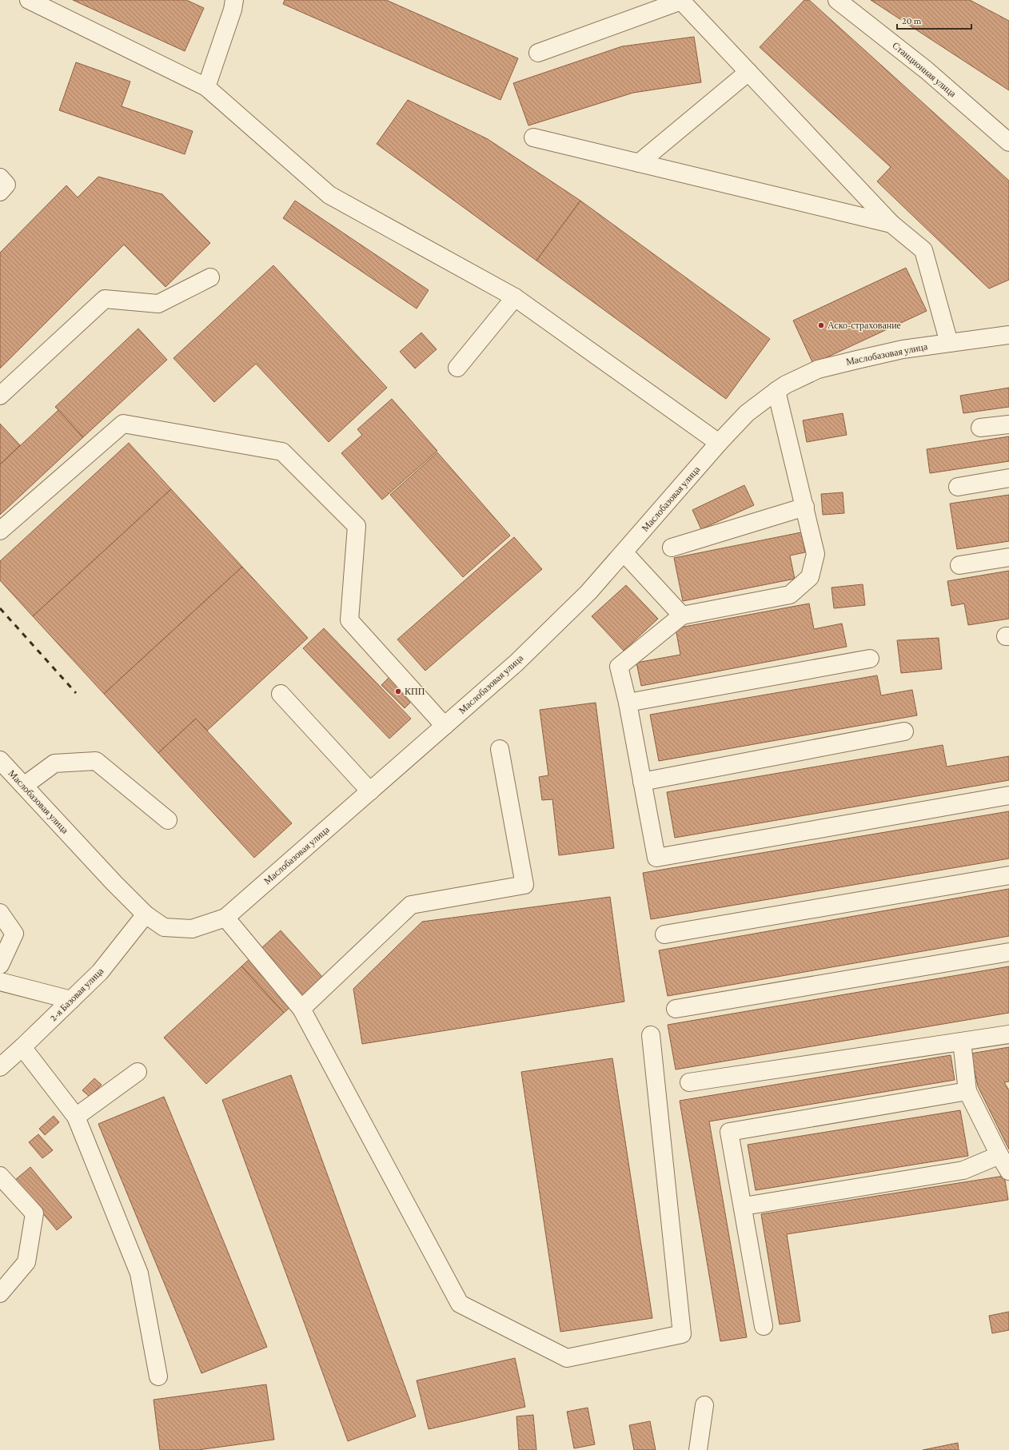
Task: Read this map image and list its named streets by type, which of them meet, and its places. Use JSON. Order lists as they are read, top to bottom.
{
  "streets": {
    "street": ["Станционная улица", "Маслобазовая улица", "2-я Базовая улица"]
  },
  "crossings": [
    ["Маслобазовая улица", "2-я Базовая улица"]
  ],
  "places": ["Аско-страхование", "КПП"],
  "scale_bar": "20 m"
}
